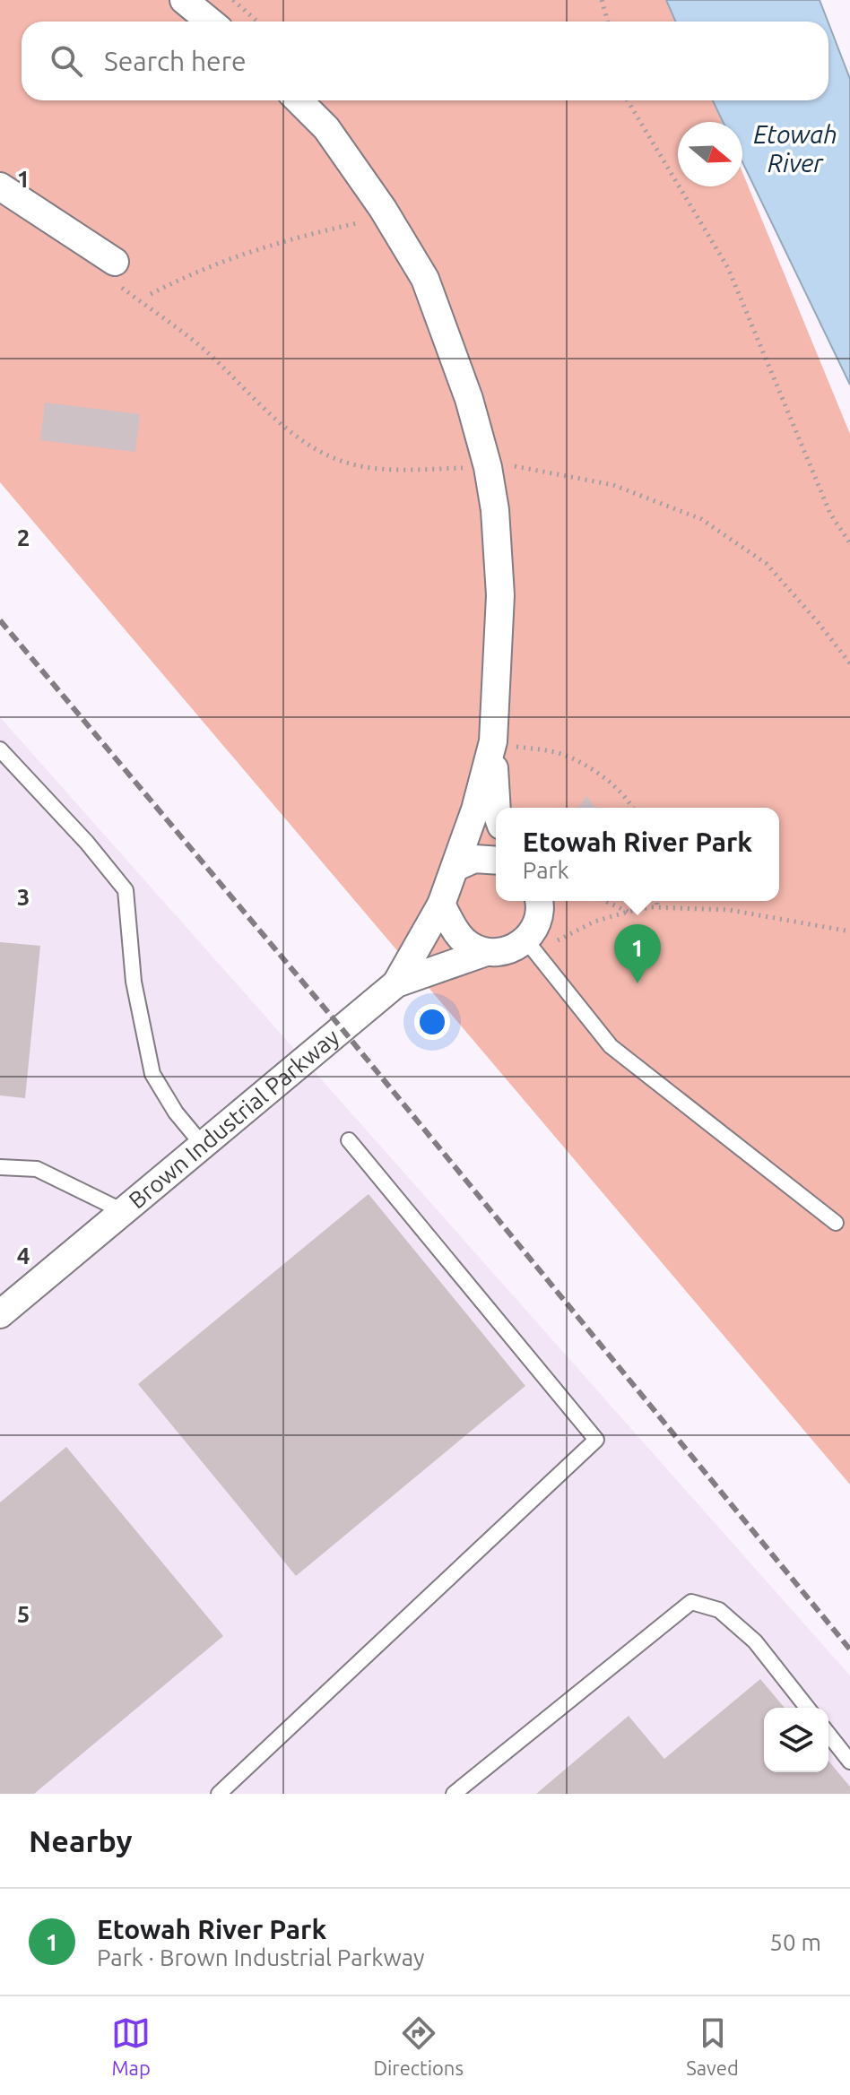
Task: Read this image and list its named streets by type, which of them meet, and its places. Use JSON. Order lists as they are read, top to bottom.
{
  "streets": {
    "street": ["Brown Industrial Parkway"]
  },
  "water": ["Etowah River"],
  "north": "right",
  "page": {
    "search": "Search here",
    "popup": ["Etowah River Park", "Park"],
    "pins": "1",
    "heading": "Nearby",
    "list": [
      {
        "mark": "1",
        "name": "Etowah River Park",
        "note": "Park · Brown Industrial Parkway",
        "value": "50 m"
      }
    ],
    "nav": ["Map", "Directions", "Saved"]
  },
  "grid": {
    "rows": [
      "1",
      "2",
      "3",
      "4",
      "5"
    ]
  }
}
